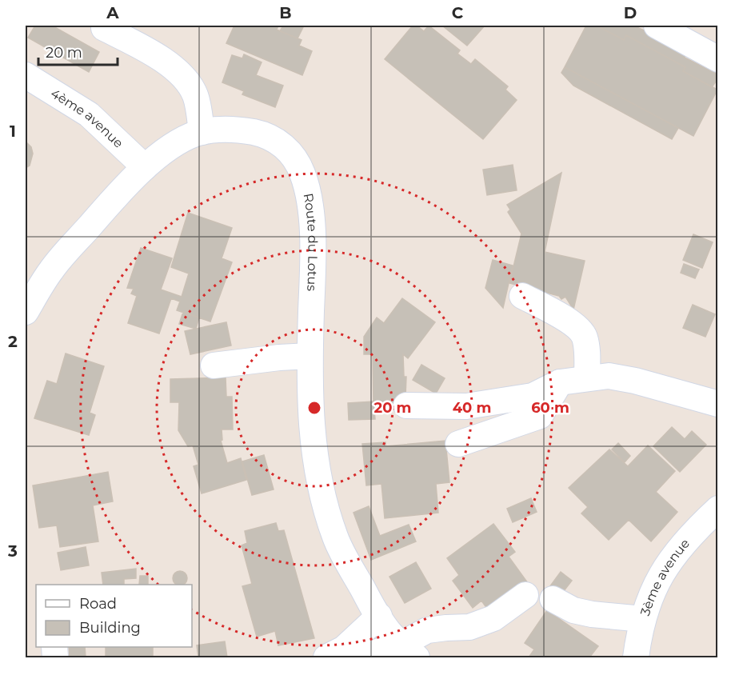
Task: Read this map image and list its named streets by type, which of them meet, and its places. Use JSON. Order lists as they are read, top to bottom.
{
  "streets": {
    "street": ["4ème avenue", "Route du Lotus", "3ème avenue"]
  },
  "crossings": [
    ["4ème avenue", "Route du Lotus"]
  ],
  "legend": ["Road", "Building"],
  "scale_bar": "20 m",
  "grid": {
    "columns": [
      "A",
      "B",
      "C",
      "D"
    ],
    "rows": ["1", "2", "3"]
  },
  "rings": ["20 m", "40 m", "60 m"]
}
